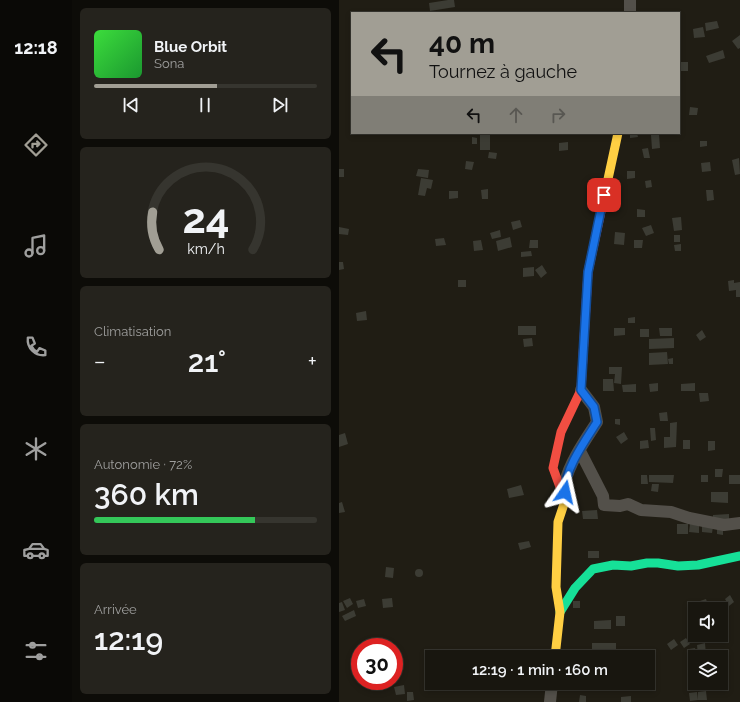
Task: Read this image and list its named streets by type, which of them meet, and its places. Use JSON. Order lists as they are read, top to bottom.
{
  "page": {
    "tabs": "12:18",
    "turn": ["40 m", "Tournez à gauche"],
    "song": ["Blue Orbit", "Sona"],
    "tile": [
      "Climatisation",
      ["Autonomie · 72%", "360 km"],
      ["Arrivée", "12:19"]
    ],
    "heat": ["−", "21°", "+"],
    "limit": "30",
    "trip": "12:19 · 1 min · 160 m",
    "gauge": ["24", "km/h"]
  }
}
